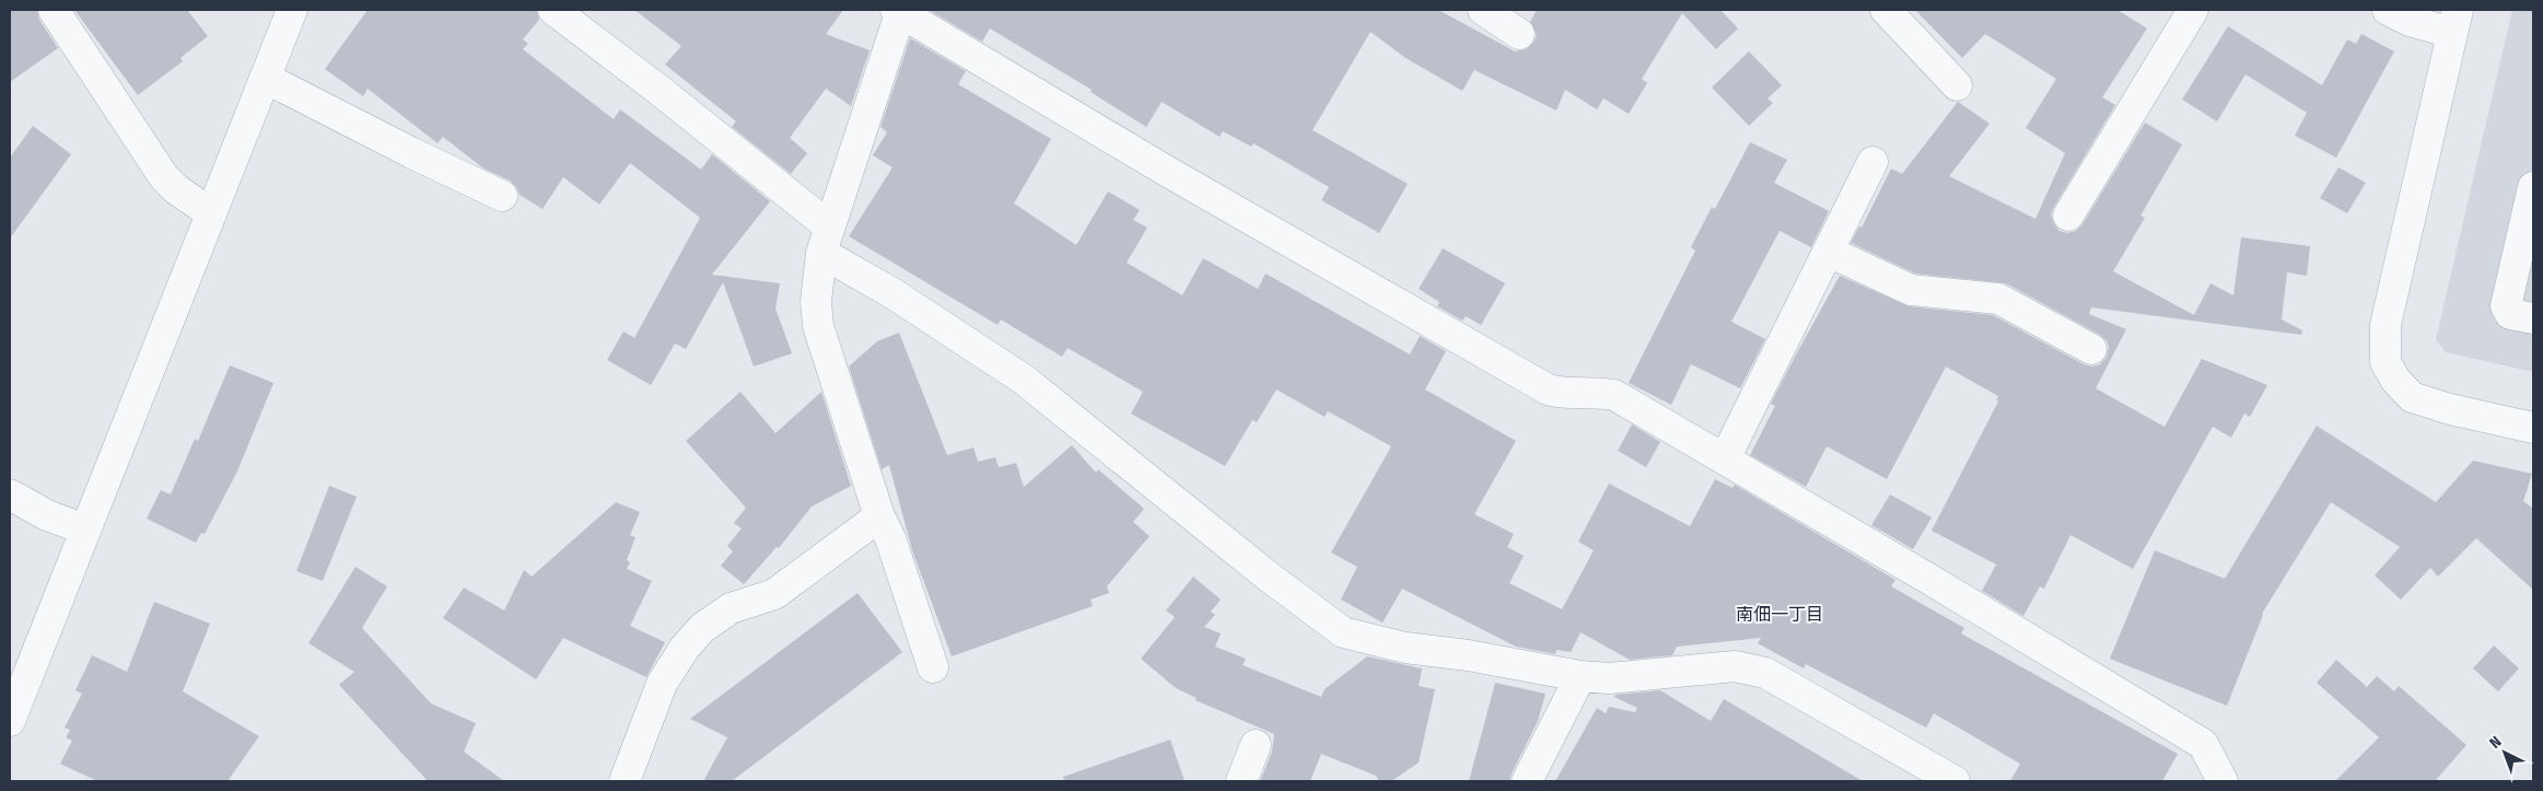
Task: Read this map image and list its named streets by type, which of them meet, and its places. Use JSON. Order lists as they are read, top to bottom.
{
  "districts": ["南佃一丁目"],
  "north": "top left"
}
